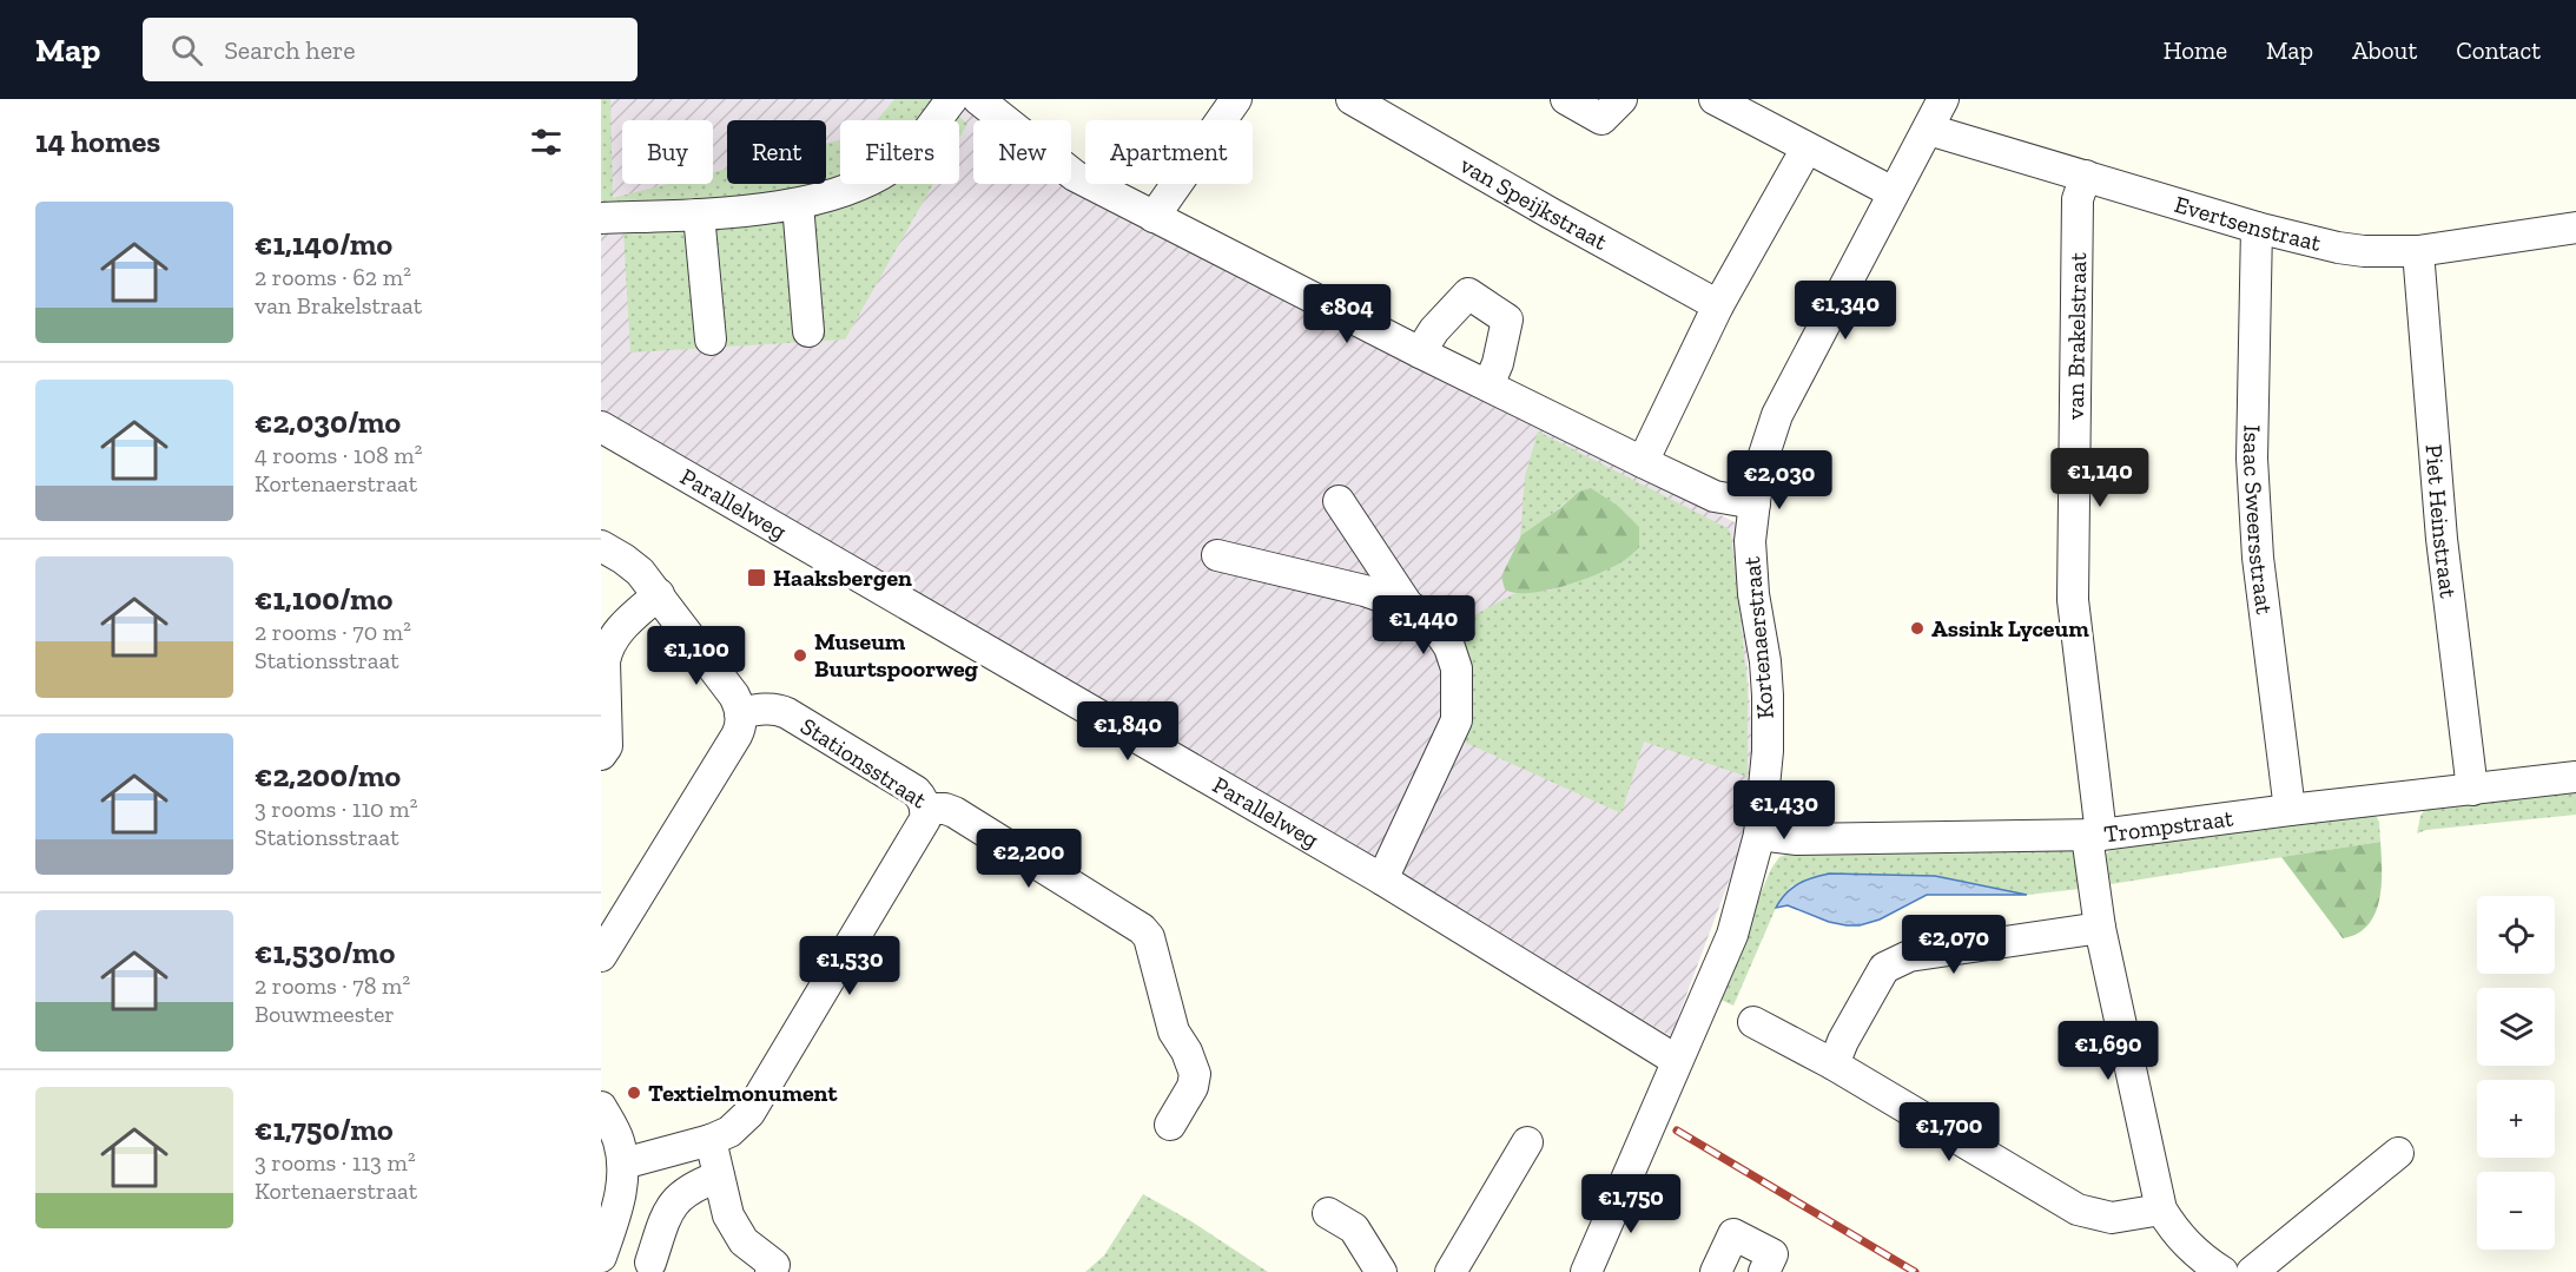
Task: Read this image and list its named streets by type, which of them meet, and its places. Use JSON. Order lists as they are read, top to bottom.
{
  "streets": {
    "street": [
      "van Speijkstraat",
      "Evertsenstraat",
      "van Brakelstraat",
      "Parallelweg",
      "Isaac Sweersstraat",
      "Piet Heinstraat",
      "Kortenaerstraat",
      "Stationsstraat",
      "Trompstraat"
    ]
  },
  "crossings": [
    ["Evertsenstraat", "van Brakelstraat"],
    ["Evertsenstraat", "Isaac Sweersstraat"],
    ["Evertsenstraat", "Piet Heinstraat"],
    ["Evertsenstraat", "Kortenaerstraat"],
    ["van Brakelstraat", "Trompstraat"],
    ["Parallelweg", "Kortenaerstraat"],
    ["Isaac Sweersstraat", "Trompstraat"],
    ["Piet Heinstraat", "Trompstraat"],
    ["Kortenaerstraat", "Trompstraat"]
  ],
  "places": {
    "transit": ["Haaksbergen"],
    "other": ["Assink Lyceum", "Museum Buurtspoorweg", "Textielmonument"]
  },
  "page": {
    "header": "Map",
    "search": "Search here",
    "nav": [
      "Home",
      "Map",
      "About",
      "Contact"
    ],
    "heading": "14 homes",
    "chip": [
      "Buy",
      "Rent",
      "Filters",
      "New",
      "Apartment"
    ],
    "list": [
      {
        "name": "€1,140/mo",
        "note": "2 rooms · 62 m² · van Brakelstraat"
      },
      {
        "name": "€2,030/mo",
        "note": "4 rooms · 108 m² · Kortenaerstraat"
      },
      {
        "name": "€1,100/mo",
        "note": "2 rooms · 70 m² · Stationsstraat"
      },
      {
        "name": "€2,200/mo",
        "note": "3 rooms · 110 m² · Stationsstraat"
      },
      {
        "name": "€1,530/mo",
        "note": "2 rooms · 78 m² · Bouwmeester"
      },
      {
        "name": "€1,750/mo",
        "note": "3 rooms · 113 m² · Kortenaerstraat"
      }
    ],
    "price": [
      "€1,340",
      "€804",
      "€1,140",
      "€2,030",
      "€1,440",
      "€1,100",
      "€1,840",
      "€1,430",
      "€2,200",
      "€2,070",
      "€1,530",
      "€1,690",
      "€1,700",
      "€1,750"
    ],
    "map_buttons": ["+", "−"]
  }
}
